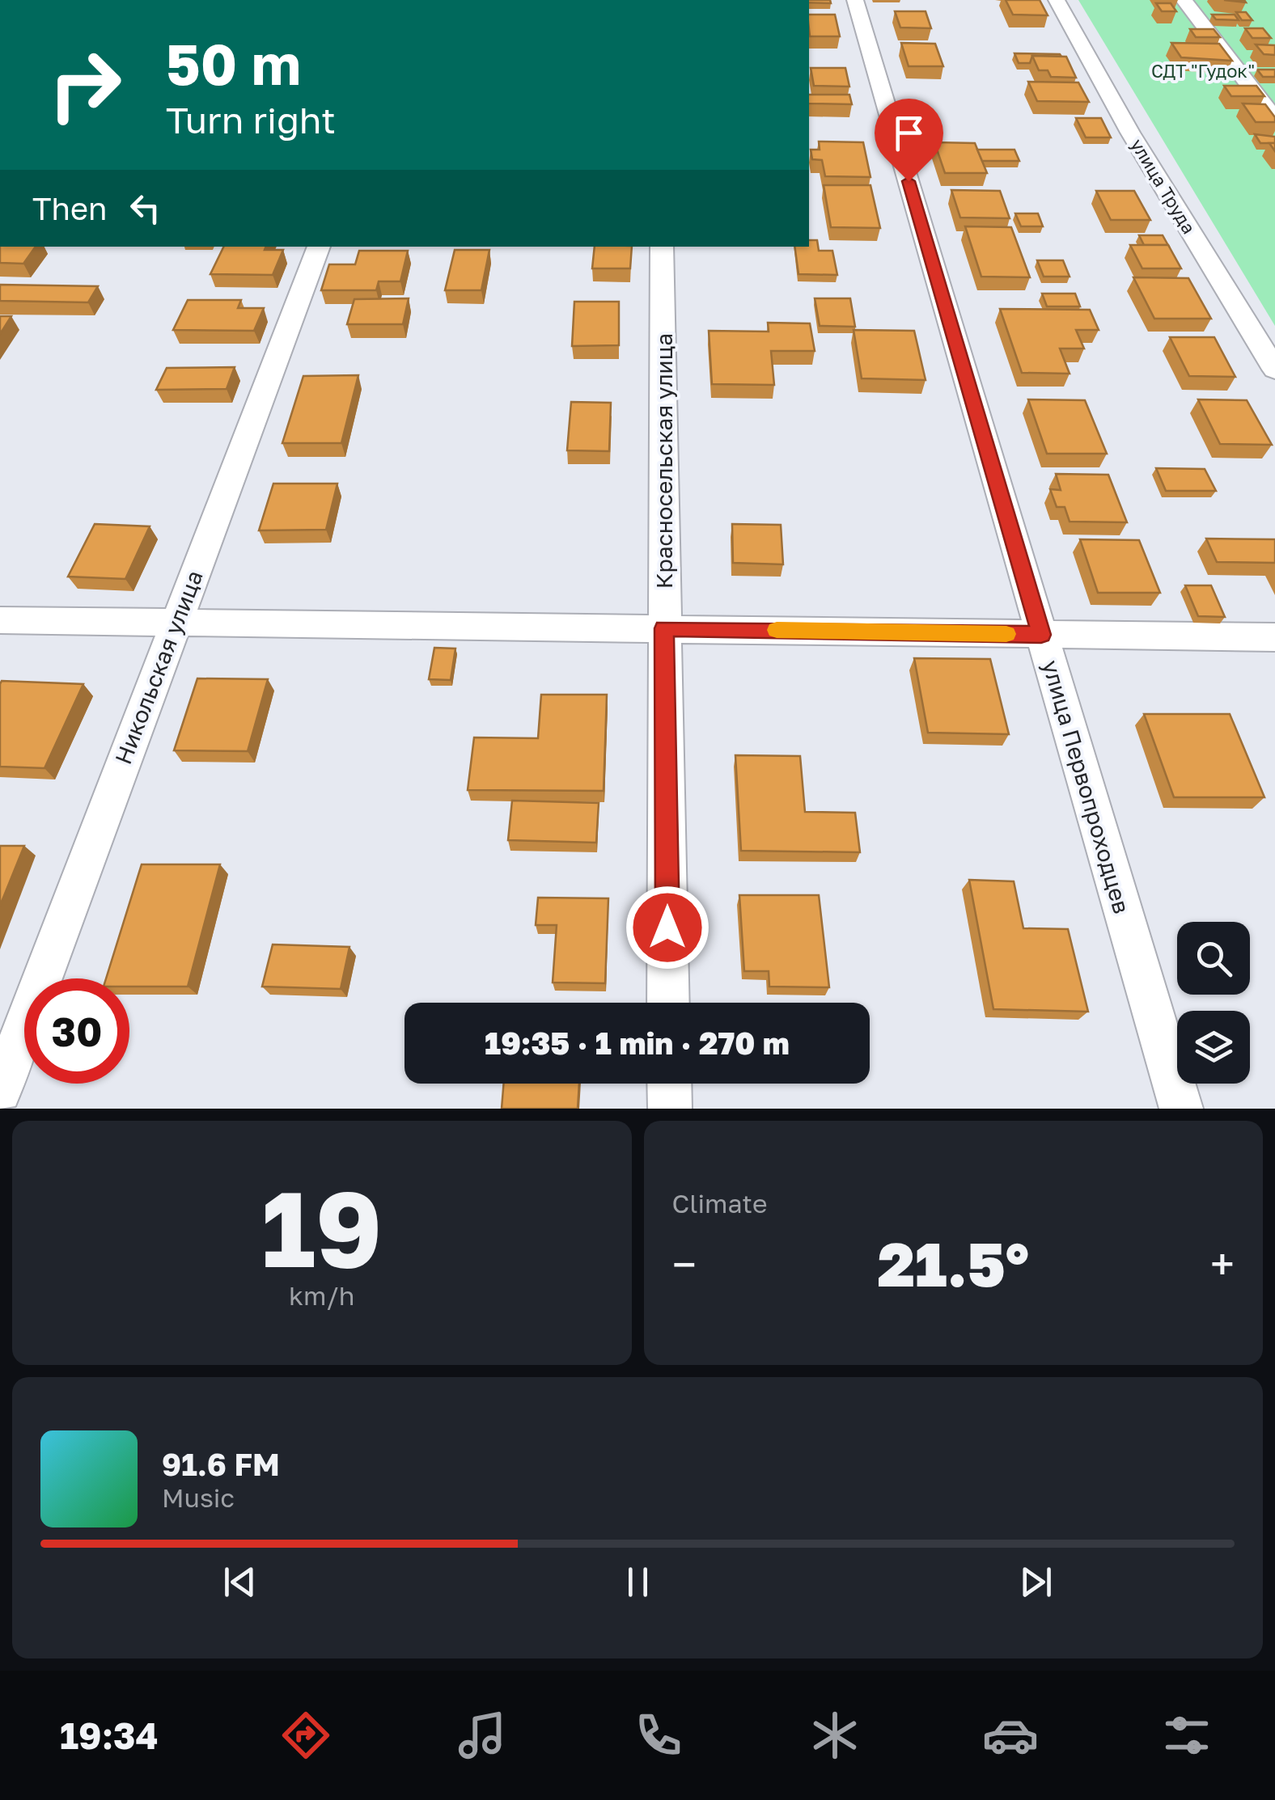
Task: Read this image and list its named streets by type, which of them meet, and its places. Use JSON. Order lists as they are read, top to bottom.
{
  "streets": {
    "street": [
      "улица Труда",
      "Красносельская улица",
      "Никольская улица",
      "улица Первопроходцев"
    ]
  },
  "parks": ["СДТ \"Гудок\""],
  "page": {
    "turn": ["50 m", "Turn right"],
    "then": "Then",
    "limit": "30",
    "trip": "19:35 · 1 min · 270 m",
    "tile": [
      ["19", "km/h"],
      "Climate"
    ],
    "heat": ["−", "21.5°", "+"],
    "song": ["91.6 FM", "Music"],
    "tabs": "19:34"
  }
}
